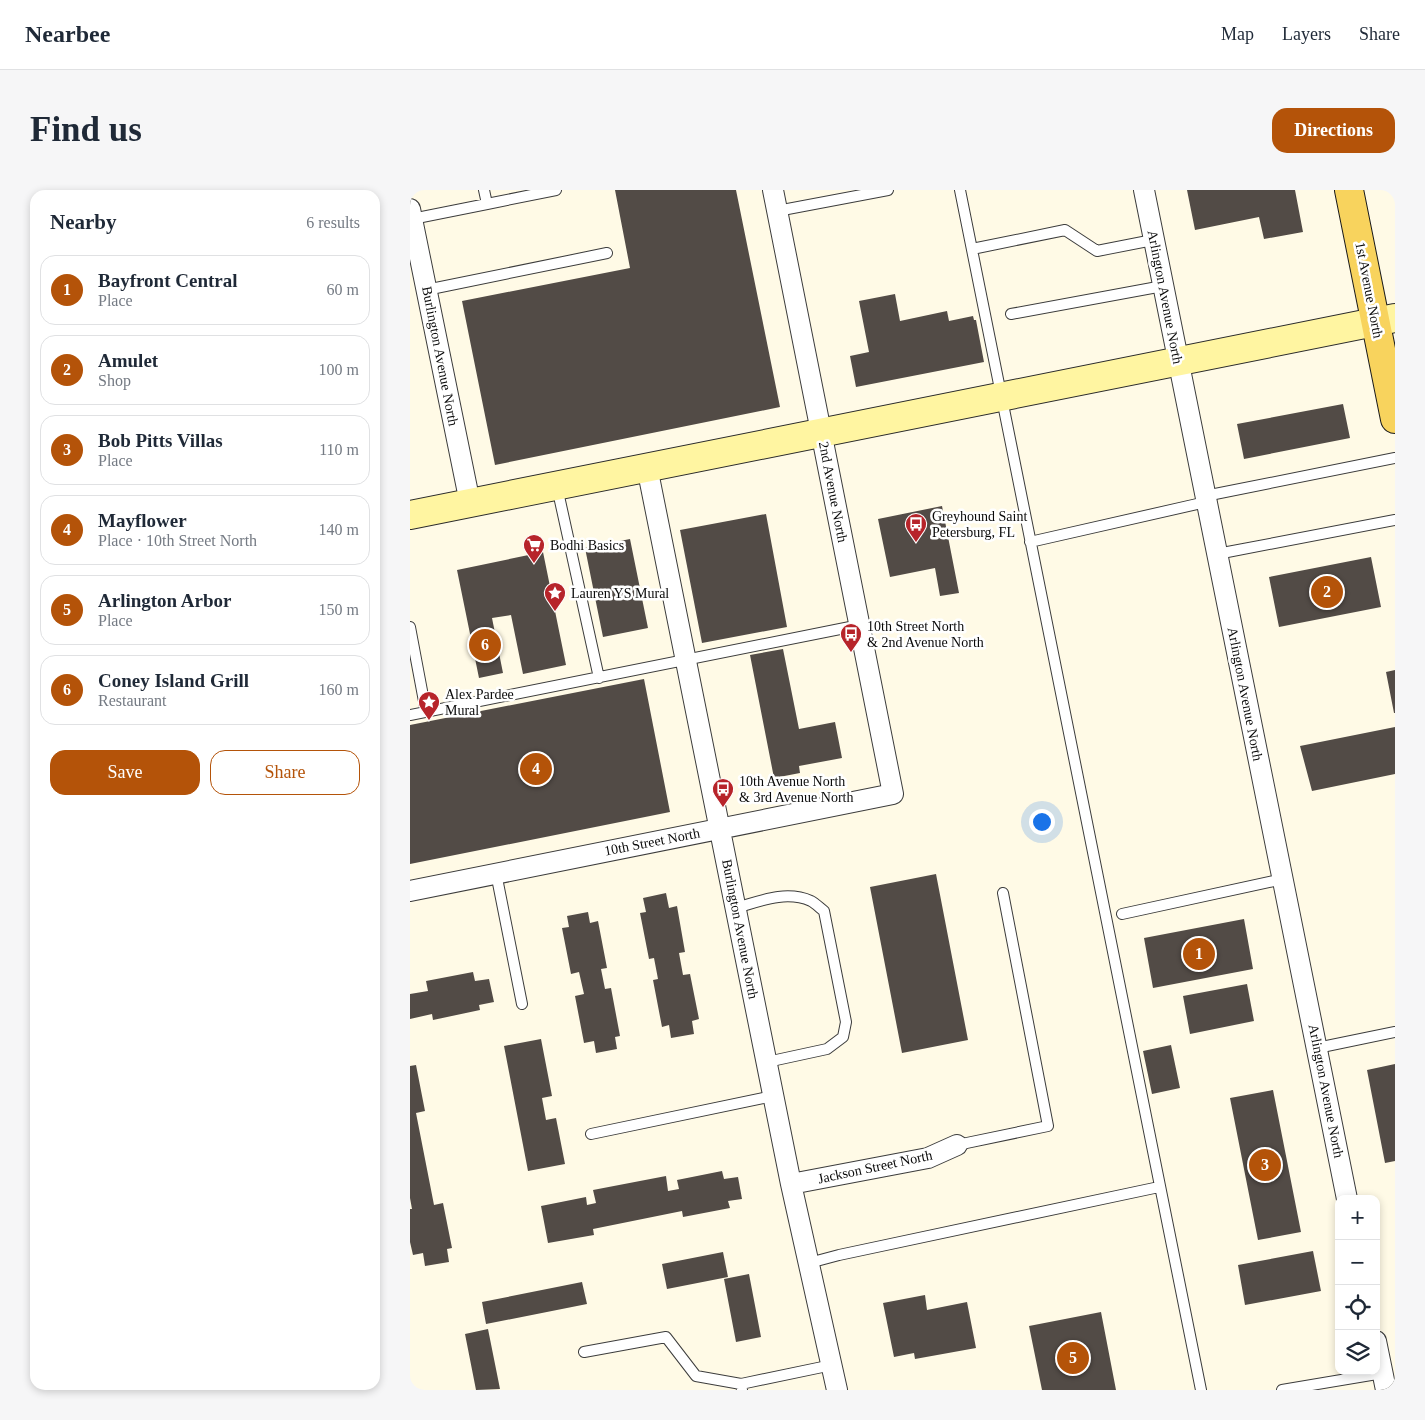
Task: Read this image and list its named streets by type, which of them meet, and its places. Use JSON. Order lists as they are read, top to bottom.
{
  "streets": {
    "main road": ["1st Avenue North"],
    "street": [
      "Arlington Avenue North",
      "Burlington Avenue North",
      "2nd Avenue North",
      "10th Street North",
      "Jackson Street North"
    ]
  },
  "crossings": [
    ["Burlington Avenue North", "10th Street North"],
    ["Burlington Avenue North", "Jackson Street North"],
    ["2nd Avenue North", "10th Street North"]
  ],
  "places": {
    "bus stop": ["Greyhound Saint Petersburg, FL", "10th Street North & 2nd Avenue North", "10th Avenue North & 3rd Avenue North"],
    "supermarket": ["Bodhi Basics"],
    "place": ["Lauren YS Mural", "Alex Pardee Mural"]
  },
  "page": {
    "header": "Nearbee",
    "nav": ["Map", "Layers", "Share"],
    "buttons": [
      "Directions",
      ["Save", "Share"]
    ],
    "title": "Find us",
    "heading": ["Nearby", "6 results"],
    "list": [
      {
        "mark": "1",
        "name": "Bayfront Central",
        "note": "Place",
        "value": "60 m"
      },
      {
        "mark": "2",
        "name": "Amulet",
        "note": "Shop",
        "value": "100 m"
      },
      {
        "mark": "3",
        "name": "Bob Pitts Villas",
        "note": "Place",
        "value": "110 m"
      },
      {
        "mark": "4",
        "name": "Mayflower",
        "note": "Place · 10th Street North",
        "value": "140 m"
      },
      {
        "mark": "5",
        "name": "Arlington Arbor",
        "note": "Place",
        "value": "150 m"
      },
      {
        "mark": "6",
        "name": "Coney Island Grill",
        "note": "Restaurant",
        "value": "160 m"
      }
    ],
    "pins": [
      "2",
      "6",
      "4",
      "1",
      "3",
      "5"
    ],
    "map_buttons": ["+", "−"]
  }
}
